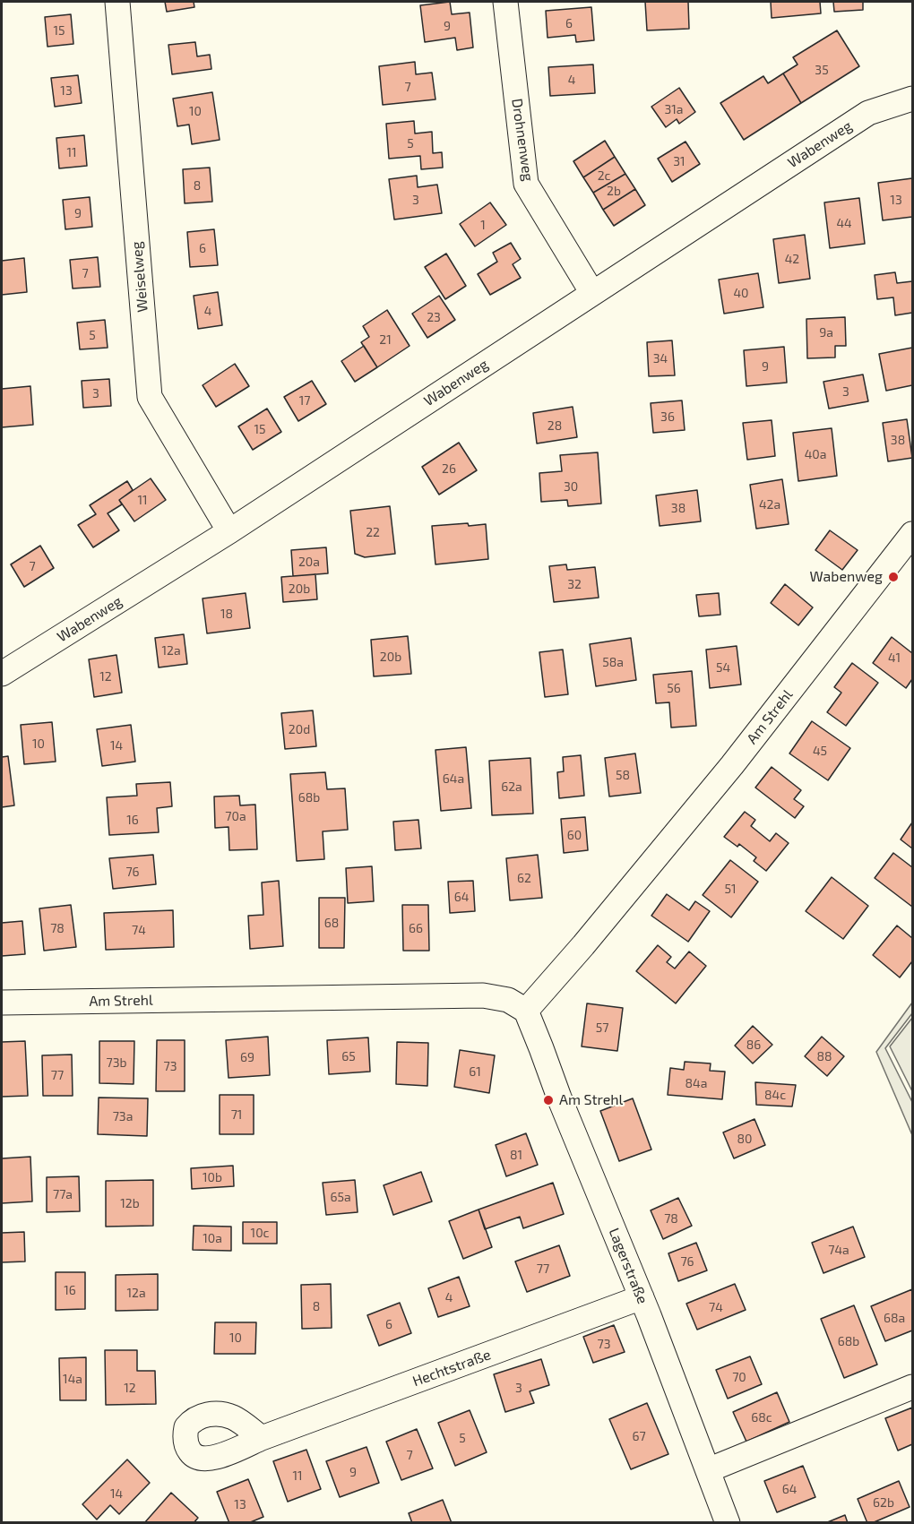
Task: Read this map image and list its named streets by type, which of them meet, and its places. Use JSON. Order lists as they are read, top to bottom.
{
  "streets": {
    "street": [
      "Drohnenweg",
      "Wabenweg",
      "Weiselweg",
      "Am Strehl",
      "Lagerstraße",
      "Hechtstraße"
    ]
  },
  "crossings": [
    ["Drohnenweg", "Wabenweg"],
    ["Wabenweg", "Weiselweg"],
    ["Am Strehl", "Lagerstraße"],
    ["Lagerstraße", "Hechtstraße"]
  ],
  "places": ["Wabenweg", "Am Strehl"],
  "house_numbers": [
    "6",
    "9",
    "15",
    "35",
    "4",
    "7",
    "13",
    "31a",
    "10",
    "5",
    "11",
    "31",
    "2c",
    "8",
    "2b",
    "3",
    "13",
    "9",
    "44",
    "1",
    "6",
    "42",
    "7",
    "40",
    "4",
    "23",
    "9a",
    "5",
    "21",
    "34",
    "9",
    "3",
    "3",
    "17",
    "36",
    "28",
    "15",
    "38",
    "40a",
    "26",
    "30",
    "11",
    "42a",
    "38",
    "22",
    "20a",
    "7",
    "32",
    "20b",
    "18",
    "12a",
    "20b",
    "41",
    "58a",
    "54",
    "12",
    "56",
    "20d",
    "10",
    "14",
    "45",
    "58",
    "64a",
    "62a",
    "68b",
    "70a",
    "16",
    "60",
    "76",
    "62",
    "51",
    "64",
    "68",
    "78",
    "66",
    "74",
    "57",
    "86",
    "65",
    "88",
    "69",
    "73b",
    "73",
    "61",
    "77",
    "84a",
    "84c",
    "71",
    "73a",
    "80",
    "81",
    "10b",
    "77a",
    "65a",
    "12b",
    "78",
    "10c",
    "10a",
    "74a",
    "76",
    "77",
    "16",
    "12a",
    "4",
    "8",
    "74",
    "68a",
    "6",
    "10",
    "68b",
    "73",
    "70",
    "14a",
    "12",
    "3",
    "68c",
    "67",
    "5",
    "7",
    "9",
    "11",
    "64",
    "14",
    "62b",
    "13"
  ]
}
